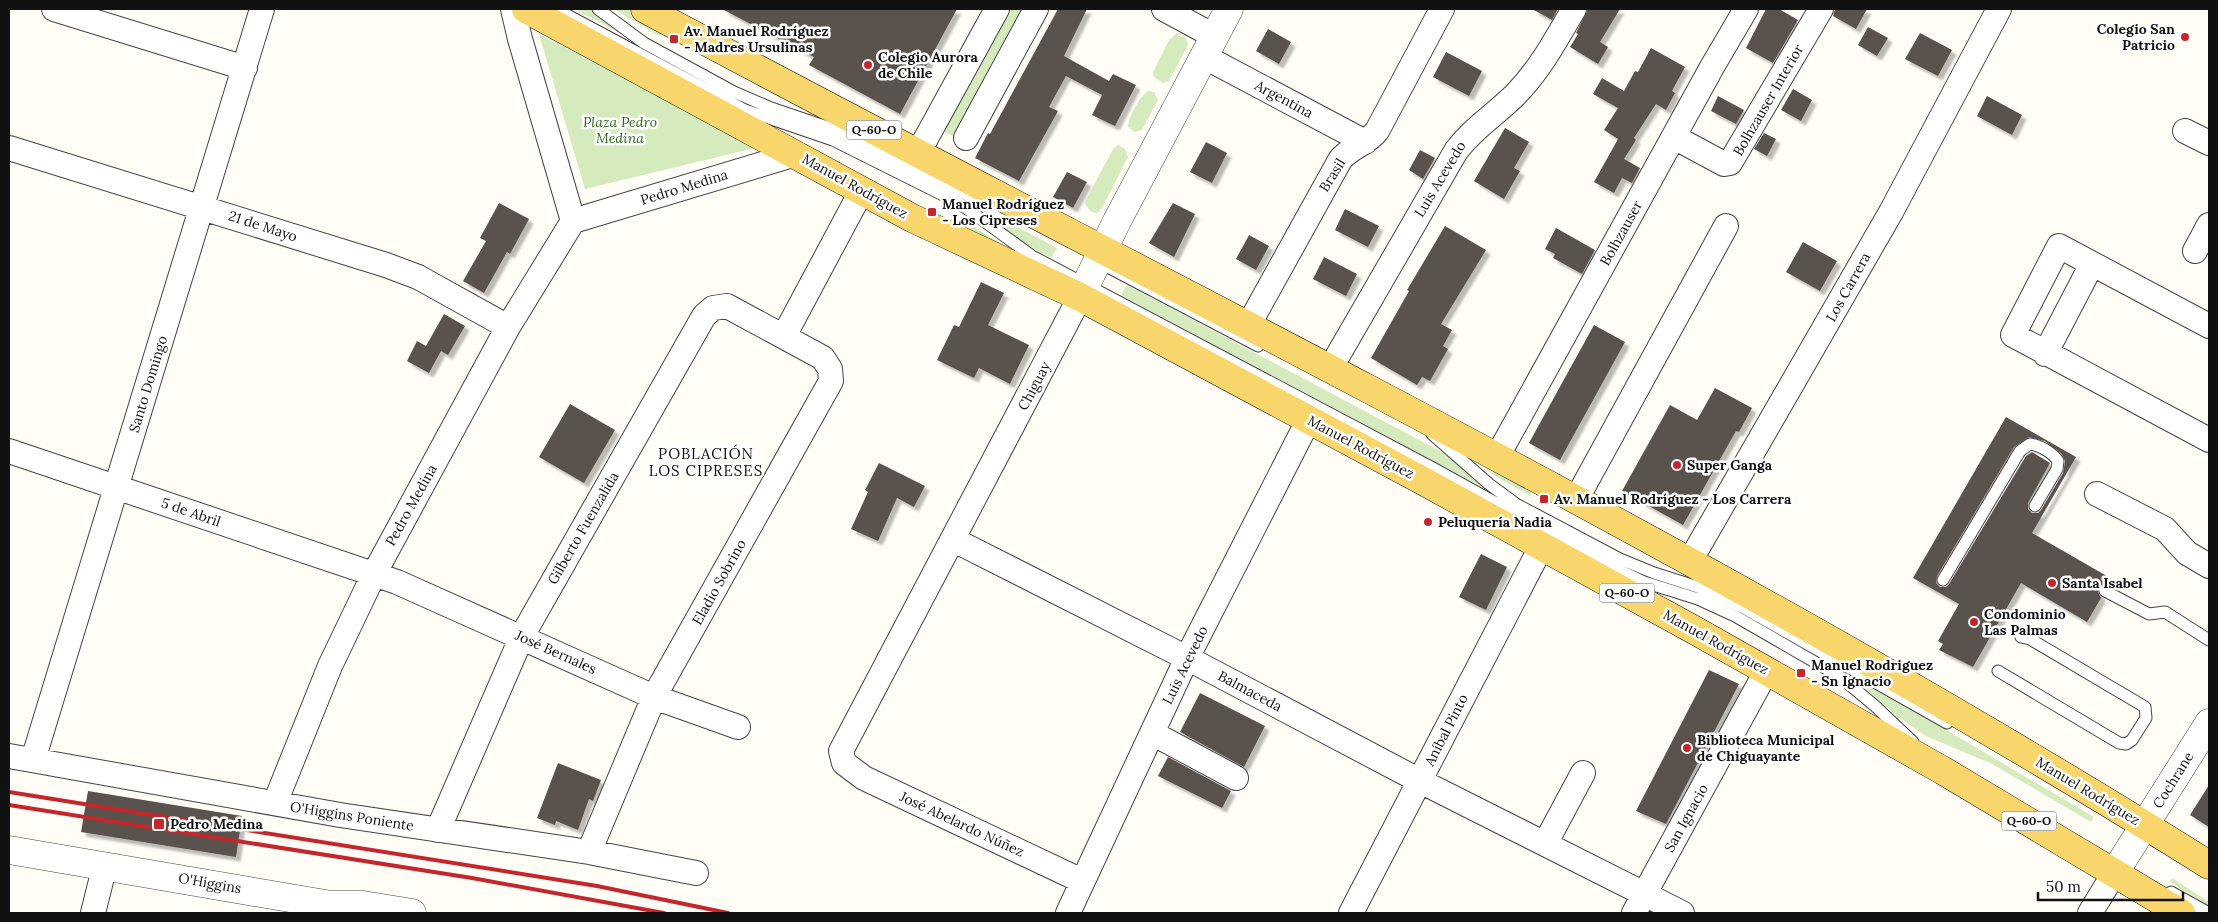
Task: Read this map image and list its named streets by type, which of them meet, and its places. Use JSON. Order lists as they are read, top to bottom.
{
  "streets": {
    "main road": ["Q-60-O", "Manuel Rodríguez"],
    "street": [
      "Argentina",
      "Bolhzauser Interior",
      "Brasil",
      "Luis Acevedo",
      "Pedro Medina",
      "21 de Mayo",
      "Bolhzauser",
      "Los Carrera",
      "Santo Domingo",
      "Chiguay",
      "5 de Abril",
      "Gilberto Fuenzalida",
      "Eladio Sobrino",
      "José Bernales",
      "Balmaceda",
      "Aníbal Pinto",
      "Cochrane",
      "O'Higgins Poniente",
      "San Ignacio",
      "José Abelardo Núñez",
      "O'Higgins"
    ]
  },
  "crossings": [
    ["Argentina", "Brasil"],
    ["Argentina", "Chiguay"],
    ["Bolhzauser Interior", "Bolhzauser"],
    ["Brasil", "Manuel Rodríguez"],
    ["Luis Acevedo", "Manuel Rodríguez"],
    ["Luis Acevedo", "Balmaceda"],
    ["Luis Acevedo", "José Abelardo Núñez"],
    ["Manuel Rodríguez", "Pedro Medina"],
    ["Manuel Rodríguez", "Bolhzauser"],
    ["Manuel Rodríguez", "Los Carrera"],
    ["Manuel Rodríguez", "Chiguay"],
    ["Manuel Rodríguez", "Aníbal Pinto"],
    ["Manuel Rodríguez", "Cochrane"],
    ["Manuel Rodríguez", "San Ignacio"],
    ["Pedro Medina", "21 de Mayo"],
    ["Pedro Medina", "5 de Abril"],
    ["Pedro Medina", "José Bernales"],
    ["Pedro Medina", "O'Higgins Poniente"],
    ["21 de Mayo", "Santo Domingo"],
    ["Santo Domingo", "5 de Abril"],
    ["Santo Domingo", "O'Higgins Poniente"],
    ["Chiguay", "Balmaceda"],
    ["Chiguay", "José Abelardo Núñez"],
    ["5 de Abril", "José Bernales"],
    ["Gilberto Fuenzalida", "Eladio Sobrino"],
    ["Gilberto Fuenzalida", "José Bernales"],
    ["Gilberto Fuenzalida", "O'Higgins Poniente"],
    ["Eladio Sobrino", "José Bernales"],
    ["Eladio Sobrino", "O'Higgins Poniente"],
    ["Balmaceda", "Aníbal Pinto"],
    ["Balmaceda", "San Ignacio"]
  ],
  "districts": ["POBLACIÓN LOS CIPRESES"],
  "parks": ["Plaza Pedro Medina"],
  "places": {
    "other": [
      "Colegio San Patricio",
      "Colegio Aurora de Chile",
      "Super Ganga",
      "Peluquería Nadia",
      "Santa Isabel",
      "Condominio Las Palmas",
      "Biblioteca Municipal de Chiguayante"
    ],
    "transit": [
      "Av. Manuel Rodríguez - Madres Ursulinas",
      "Manuel Rodríguez - Los Cipreses",
      "Av. Manuel Rodríguez - Los Carrera",
      "Manuel Rodriguez - Sn Ignacio",
      "Pedro Medina"
    ]
  },
  "scale_bar": "50 m"
}
